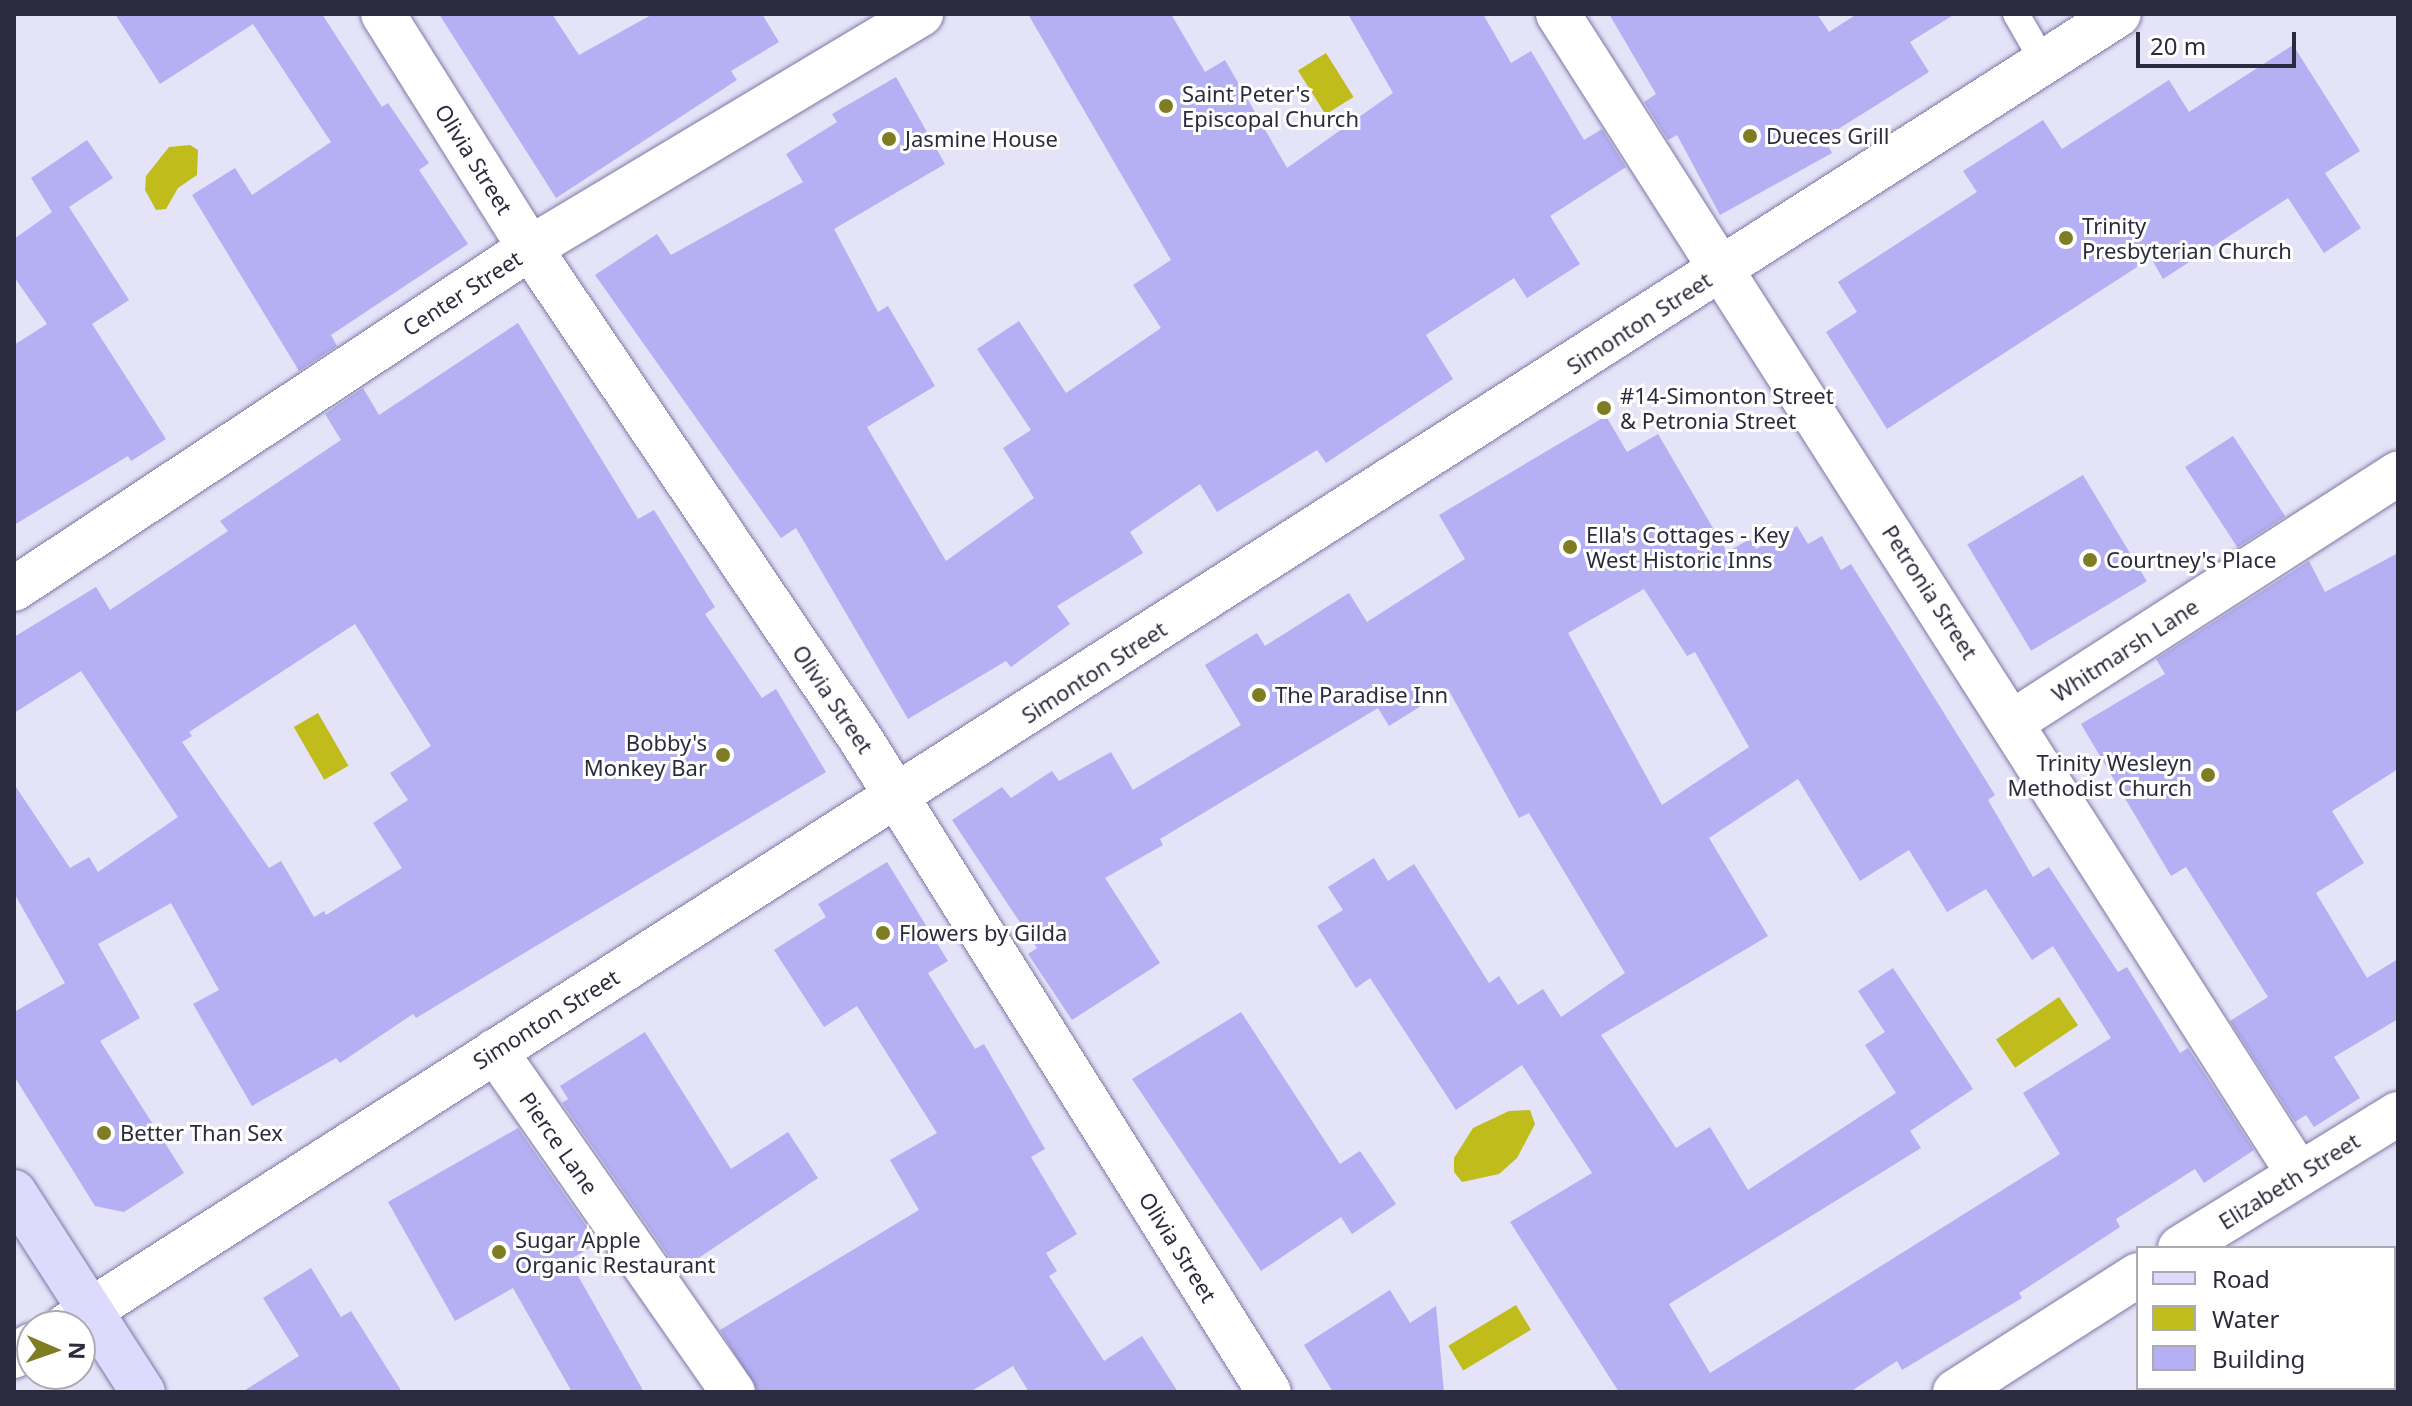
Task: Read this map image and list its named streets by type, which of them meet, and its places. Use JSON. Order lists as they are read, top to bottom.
{
  "streets": {
    "street": [
      "Olivia Street",
      "Center Street",
      "Simonton Street",
      "Petronia Street",
      "Whitmarsh Lane",
      "Pierce Lane",
      "Elizabeth Street"
    ]
  },
  "crossings": [
    ["Olivia Street", "Center Street"],
    ["Olivia Street", "Simonton Street"],
    ["Simonton Street", "Petronia Street"],
    ["Simonton Street", "Pierce Lane"],
    ["Petronia Street", "Whitmarsh Lane"],
    ["Petronia Street", "Elizabeth Street"]
  ],
  "places": [
    "Saint Peter's Episcopal Church",
    "Dueces Grill",
    "Jasmine House",
    "Trinity Presbyterian Church",
    "#14-Simonton Street & Petronia Street",
    "Ella's Cottages - Key West Historic Inns",
    "Courtney's Place",
    "The Paradise Inn",
    "Bobby's Monkey Bar",
    "Trinity Wesleyn Methodist Church",
    "Flowers by Gilda",
    "Better Than Sex",
    "Sugar Apple Organic Restaurant"
  ],
  "legend": ["Road", "Water", "Building"],
  "scale_bar": "20 m",
  "north": "right"
}
